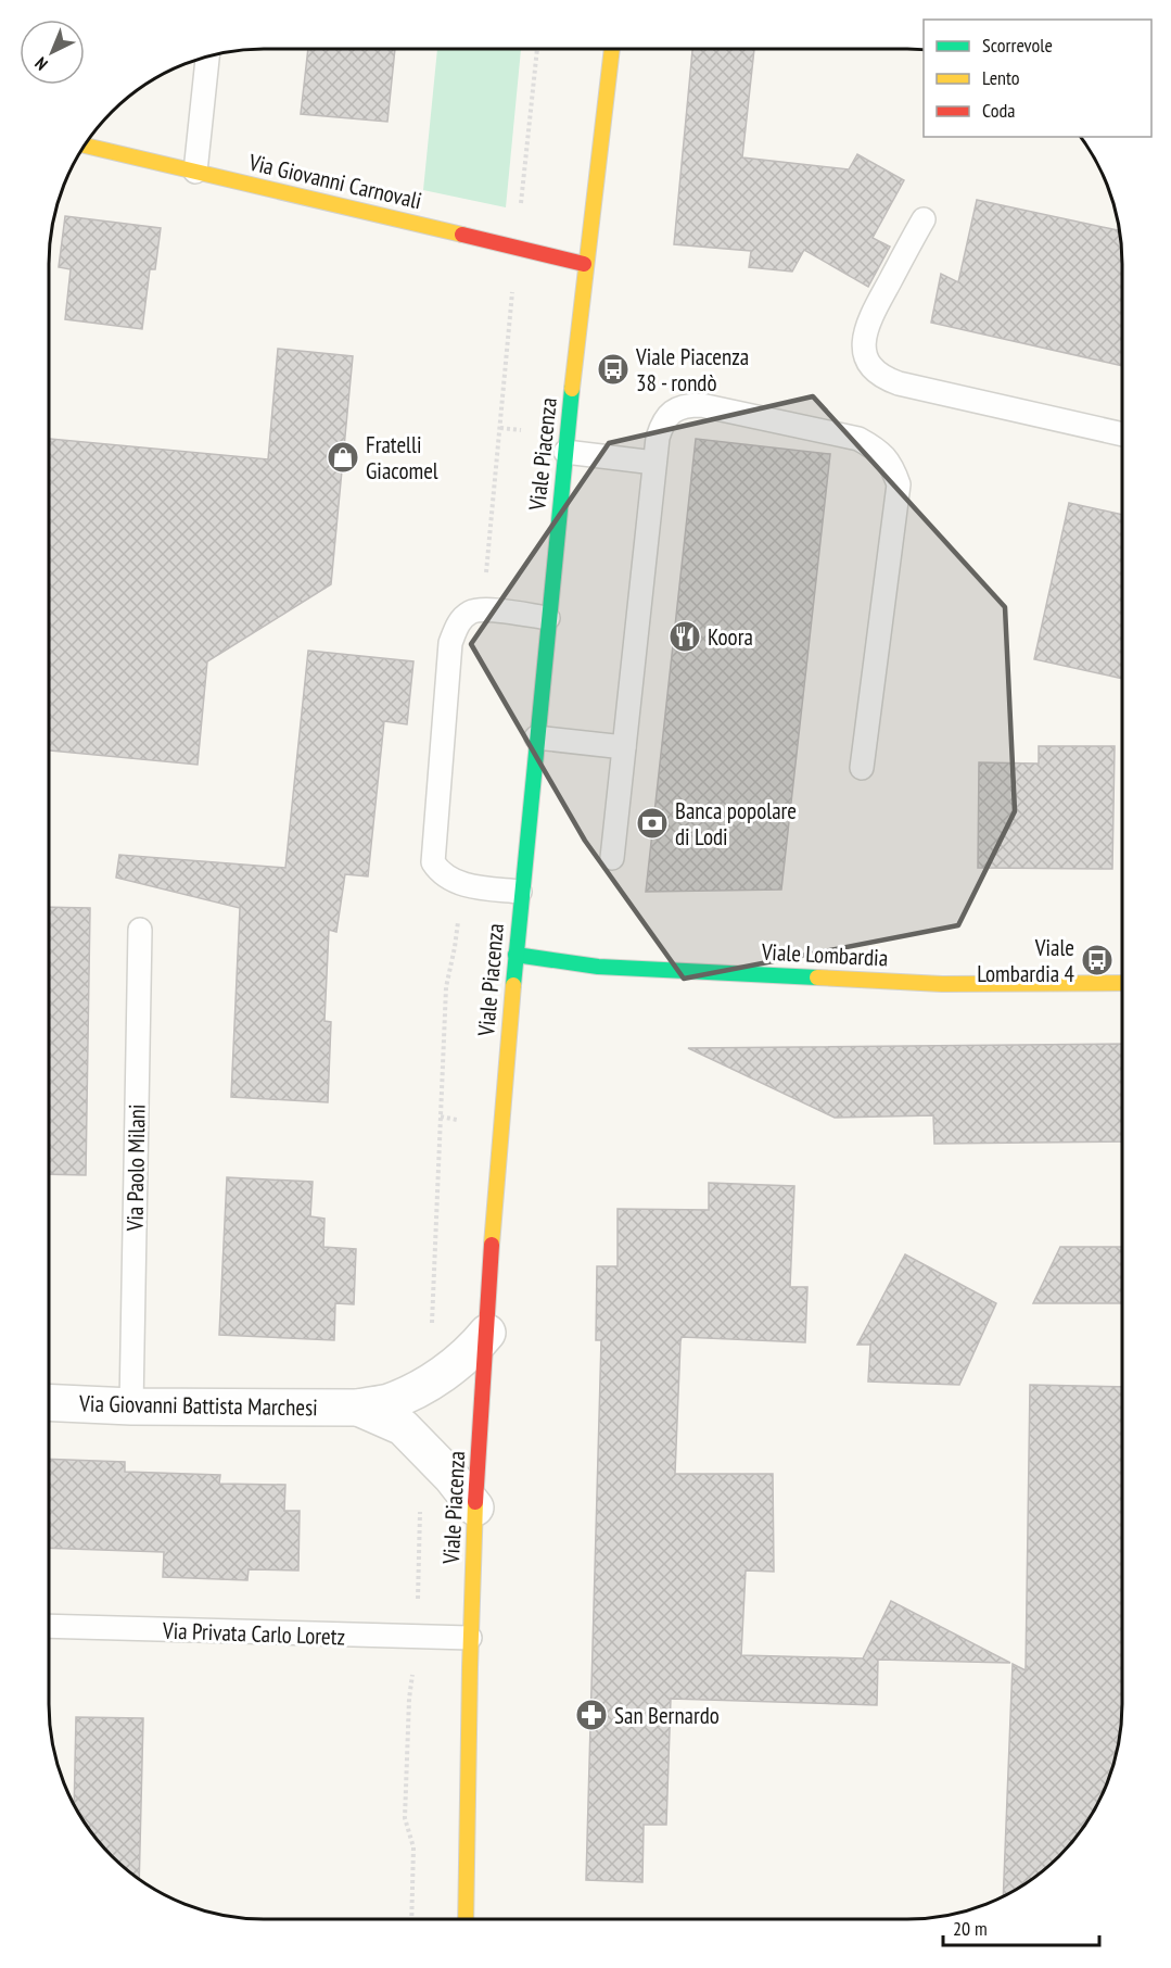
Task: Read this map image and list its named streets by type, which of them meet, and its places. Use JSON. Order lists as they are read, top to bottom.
{
  "streets": {
    "street": [
      "Via Giovanni Carnovali",
      "Viale Piacenza",
      "Viale Lombardia",
      "Via Giovanni Battista Marchesi"
    ],
    "lane": ["Via Paolo Milani", "Via Privata Carlo Loretz"]
  },
  "crossings": [
    ["Via Giovanni Carnovali", "Viale Piacenza"],
    ["Viale Piacenza", "Viale Lombardia"],
    ["Viale Piacenza", "Via Giovanni Battista Marchesi"],
    ["Viale Piacenza", "Via Privata Carlo Loretz"],
    ["Via Paolo Milani", "Via Giovanni Battista Marchesi"]
  ],
  "places": {
    "bus stop": ["Viale Piacenza 38 - rondò", "Viale Lombardia 4"],
    "shop": ["Fratelli Giacomel"],
    "restaurant": ["Koora"],
    "bank": ["Banca popolare di Lodi"],
    "pharmacy": ["San Bernardo"]
  },
  "legend": ["Scorrevole", "Lento", "Coda"],
  "scale_bar": "20 m",
  "north": "bottom left"
}
